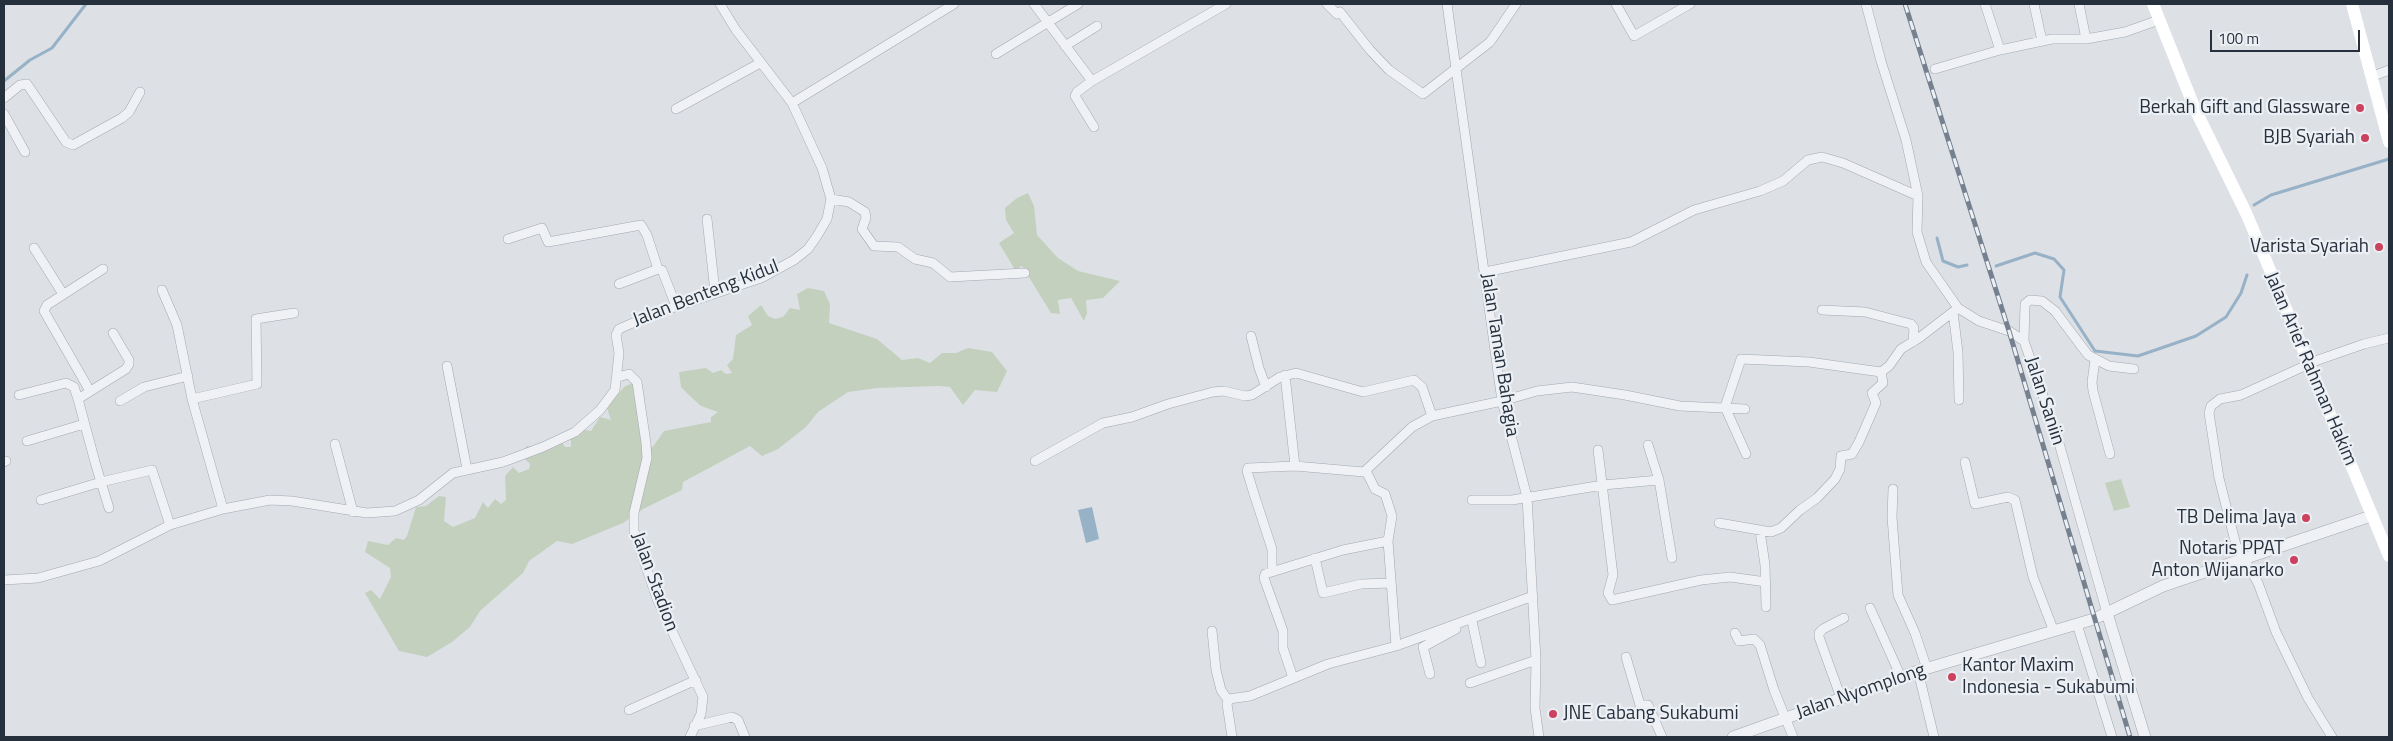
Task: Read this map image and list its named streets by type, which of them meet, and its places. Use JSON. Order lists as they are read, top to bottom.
{
  "streets": {
    "main road": ["Jalan Arief Rahman Hakim"],
    "street": [
      "Jalan Benteng Kidul",
      "Jalan Taman Bahagia",
      "Jalan Saniin",
      "Jalan Stadion",
      "Jalan Nyomplong"
    ]
  },
  "crossings": [
    ["Jalan Benteng Kidul", "Jalan Stadion"],
    ["Jalan Arief Rahman Hakim", "Jalan Nyomplong"],
    ["Jalan Saniin", "Jalan Nyomplong"]
  ],
  "places": [
    "Berkah Gift and Glassware",
    "BJB Syariah",
    "Varista Syariah",
    "TB Delima Jaya",
    "Notaris PPAT Anton Wijanarko",
    "Kantor Maxim Indonesia - Sukabumi",
    "JNE Cabang Sukabumi"
  ],
  "scale_bar": "100 m"
}
